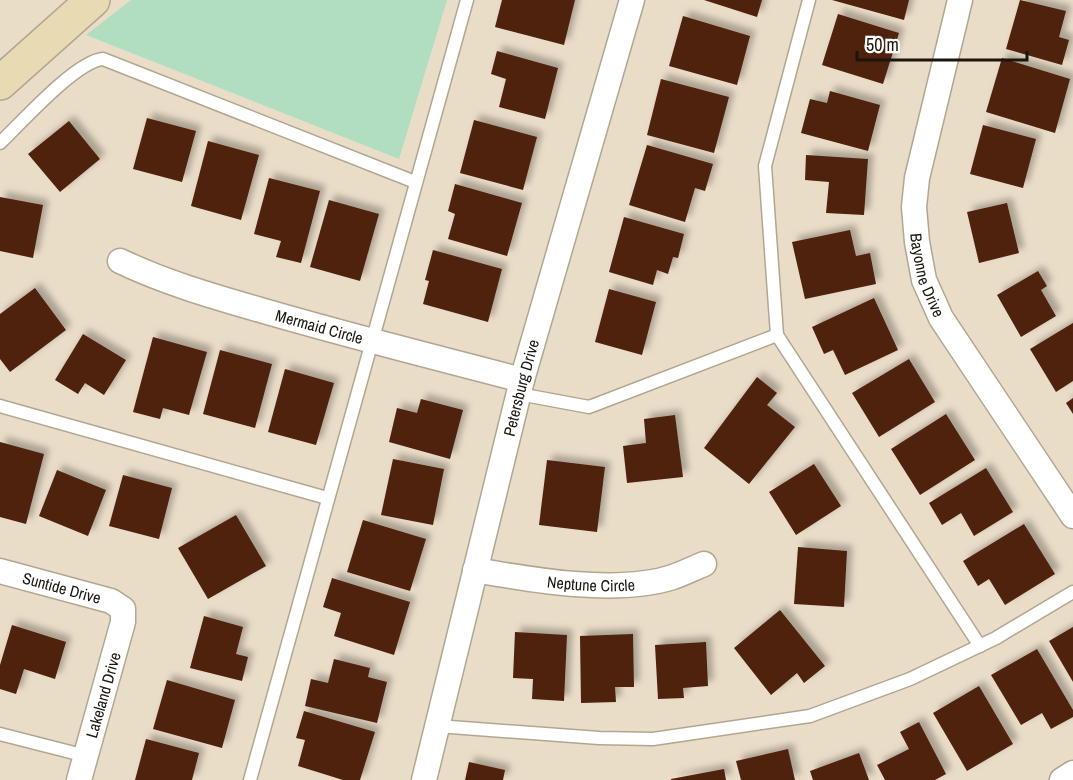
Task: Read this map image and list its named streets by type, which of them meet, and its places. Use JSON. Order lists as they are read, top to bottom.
{
  "streets": {
    "street": [
      "Bayonne Drive",
      "Mermaid Circle",
      "Petersburg Drive",
      "Neptune Circle",
      "Suntide Drive",
      "Lakeland Drive"
    ]
  },
  "crossings": [
    ["Mermaid Circle", "Petersburg Drive"],
    ["Petersburg Drive", "Neptune Circle"],
    ["Suntide Drive", "Lakeland Drive"]
  ],
  "scale_bar": "50 m"
}
